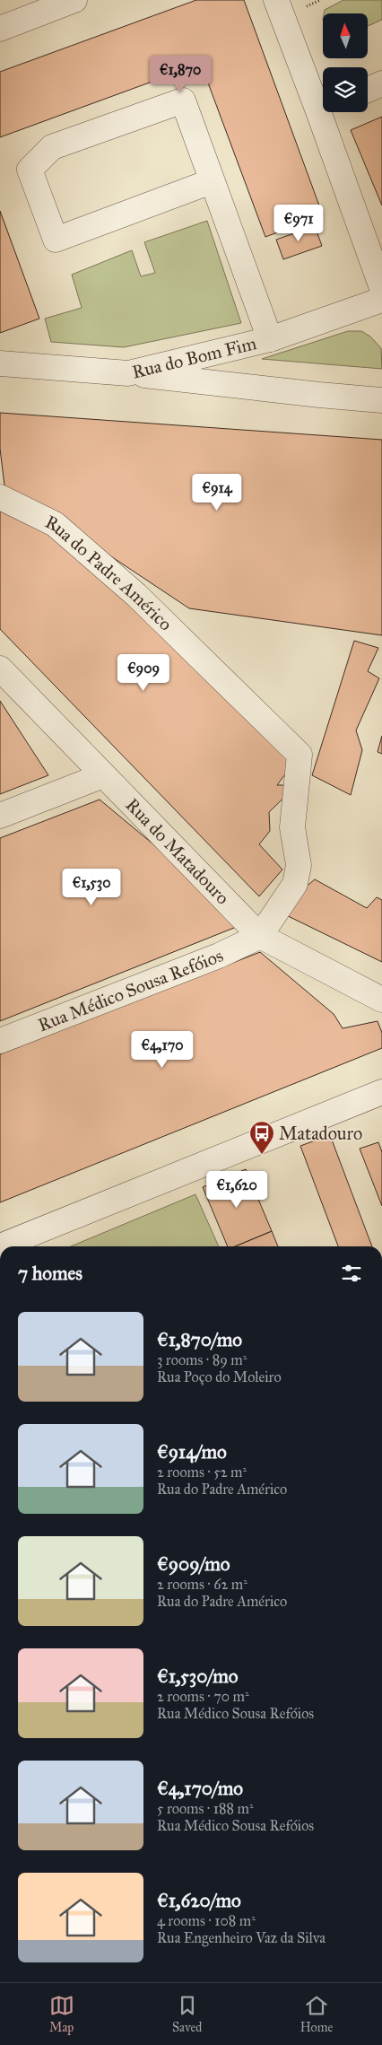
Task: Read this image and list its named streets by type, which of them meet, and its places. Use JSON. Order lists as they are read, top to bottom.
{
  "streets": {
    "street": [
      "Rua do Bom Fim",
      "Rua do Padre Américo",
      "Rua do Matadouro",
      "Rua Médico Sousa Refóios"
    ]
  },
  "crossings": [
    ["Rua do Padre Américo", "Rua do Matadouro"],
    ["Rua do Padre Américo", "Rua Médico Sousa Refóios"],
    ["Rua do Matadouro", "Rua Médico Sousa Refóios"]
  ],
  "places": {
    "bus stop": ["Matadouro"]
  },
  "north": "top",
  "page": {
    "price": [
      "€1,870",
      "€971",
      "€914",
      "€909",
      "€1,530",
      "€4,170",
      "€1,620"
    ],
    "heading": "7 homes",
    "list": [
      {
        "name": "€1,870/mo",
        "note": "3 rooms · 89 m² · Rua Poço do Moleiro"
      },
      {
        "name": "€914/mo",
        "note": "2 rooms · 52 m² · Rua do Padre Américo"
      },
      {
        "name": "€909/mo",
        "note": "2 rooms · 62 m² · Rua do Padre Américo"
      },
      {
        "name": "€1,530/mo",
        "note": "2 rooms · 70 m² · Rua Médico Sousa Refóios"
      },
      {
        "name": "€4,170/mo",
        "note": "5 rooms · 188 m² · Rua Médico Sousa Refóios"
      },
      {
        "name": "€1,620/mo",
        "note": "4 rooms · 108 m² · Rua Engenheiro Vaz da Silva"
      }
    ],
    "tabs": ["Map", "Saved", "Home"]
  }
}
